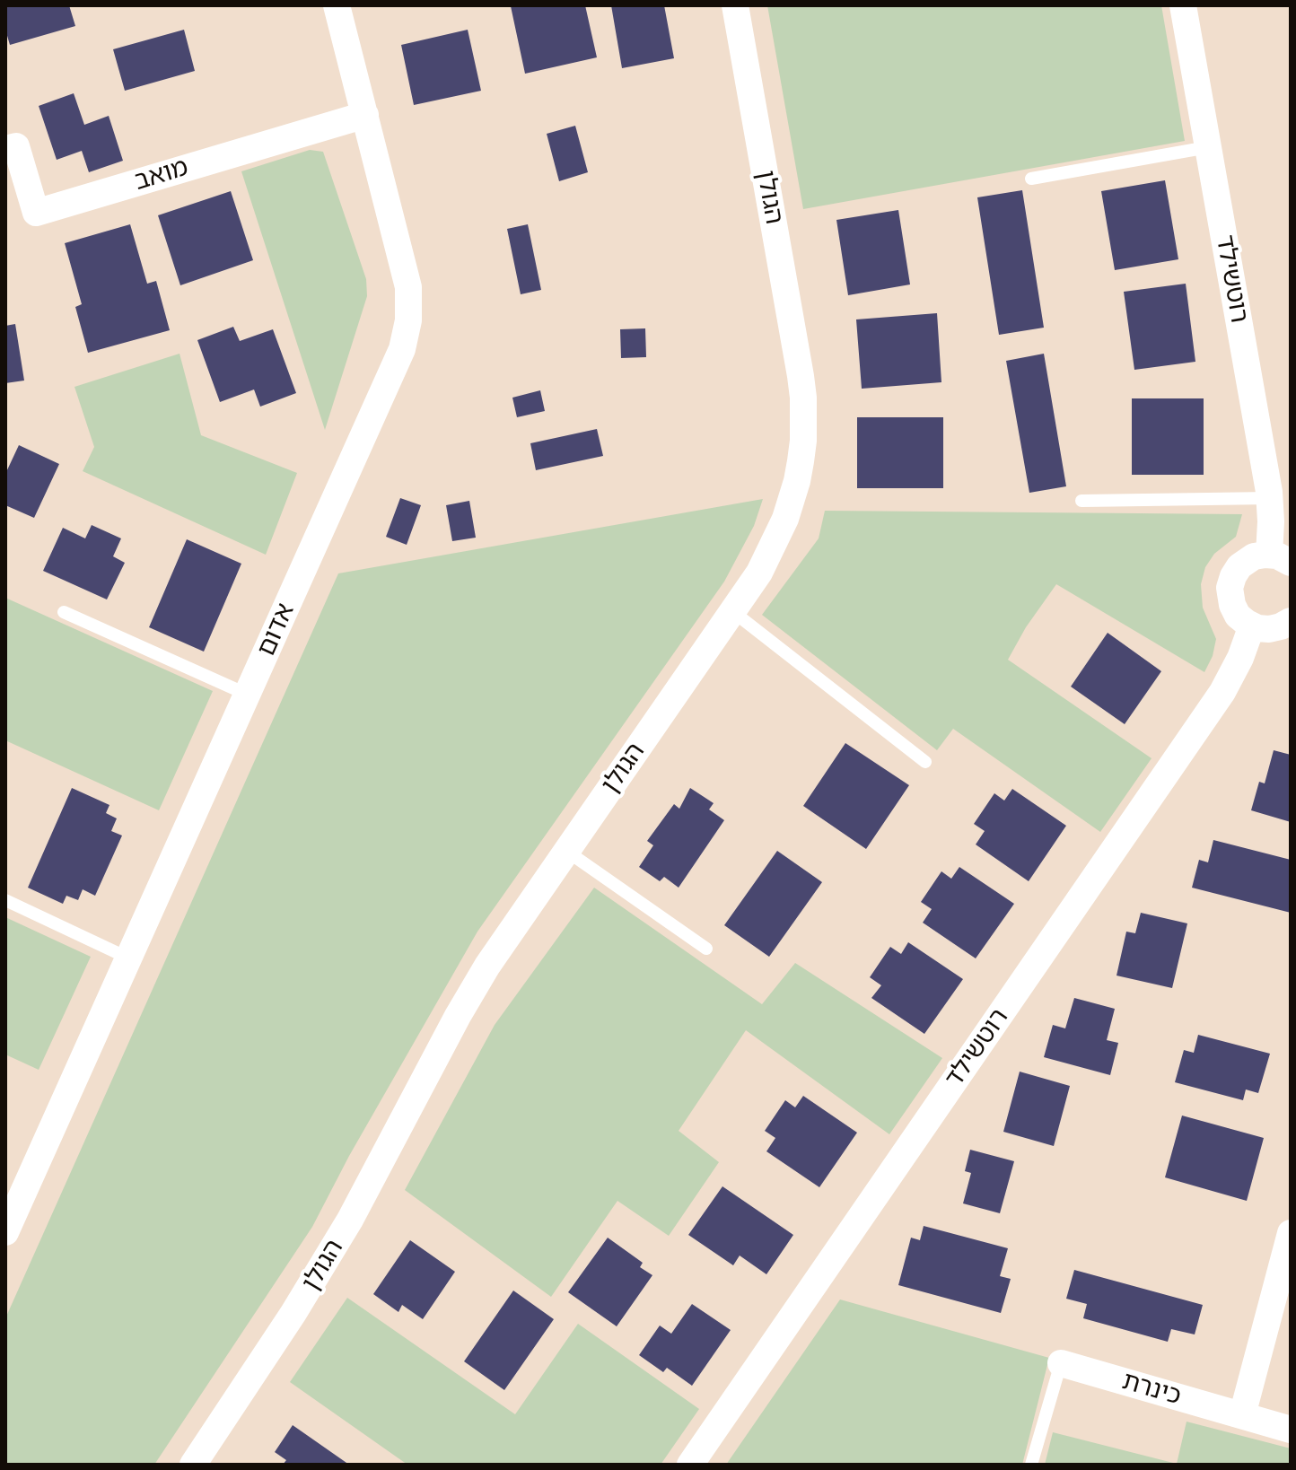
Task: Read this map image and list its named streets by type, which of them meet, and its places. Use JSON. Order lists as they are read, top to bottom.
{
  "streets": {
    "street": [
      "מואב",
      "הגולן",
      "רוטשילד",
      "אדום",
      "כינרת"
    ]
  },
  "crossings": [
    ["מואב", "אדום"]
  ]
}
